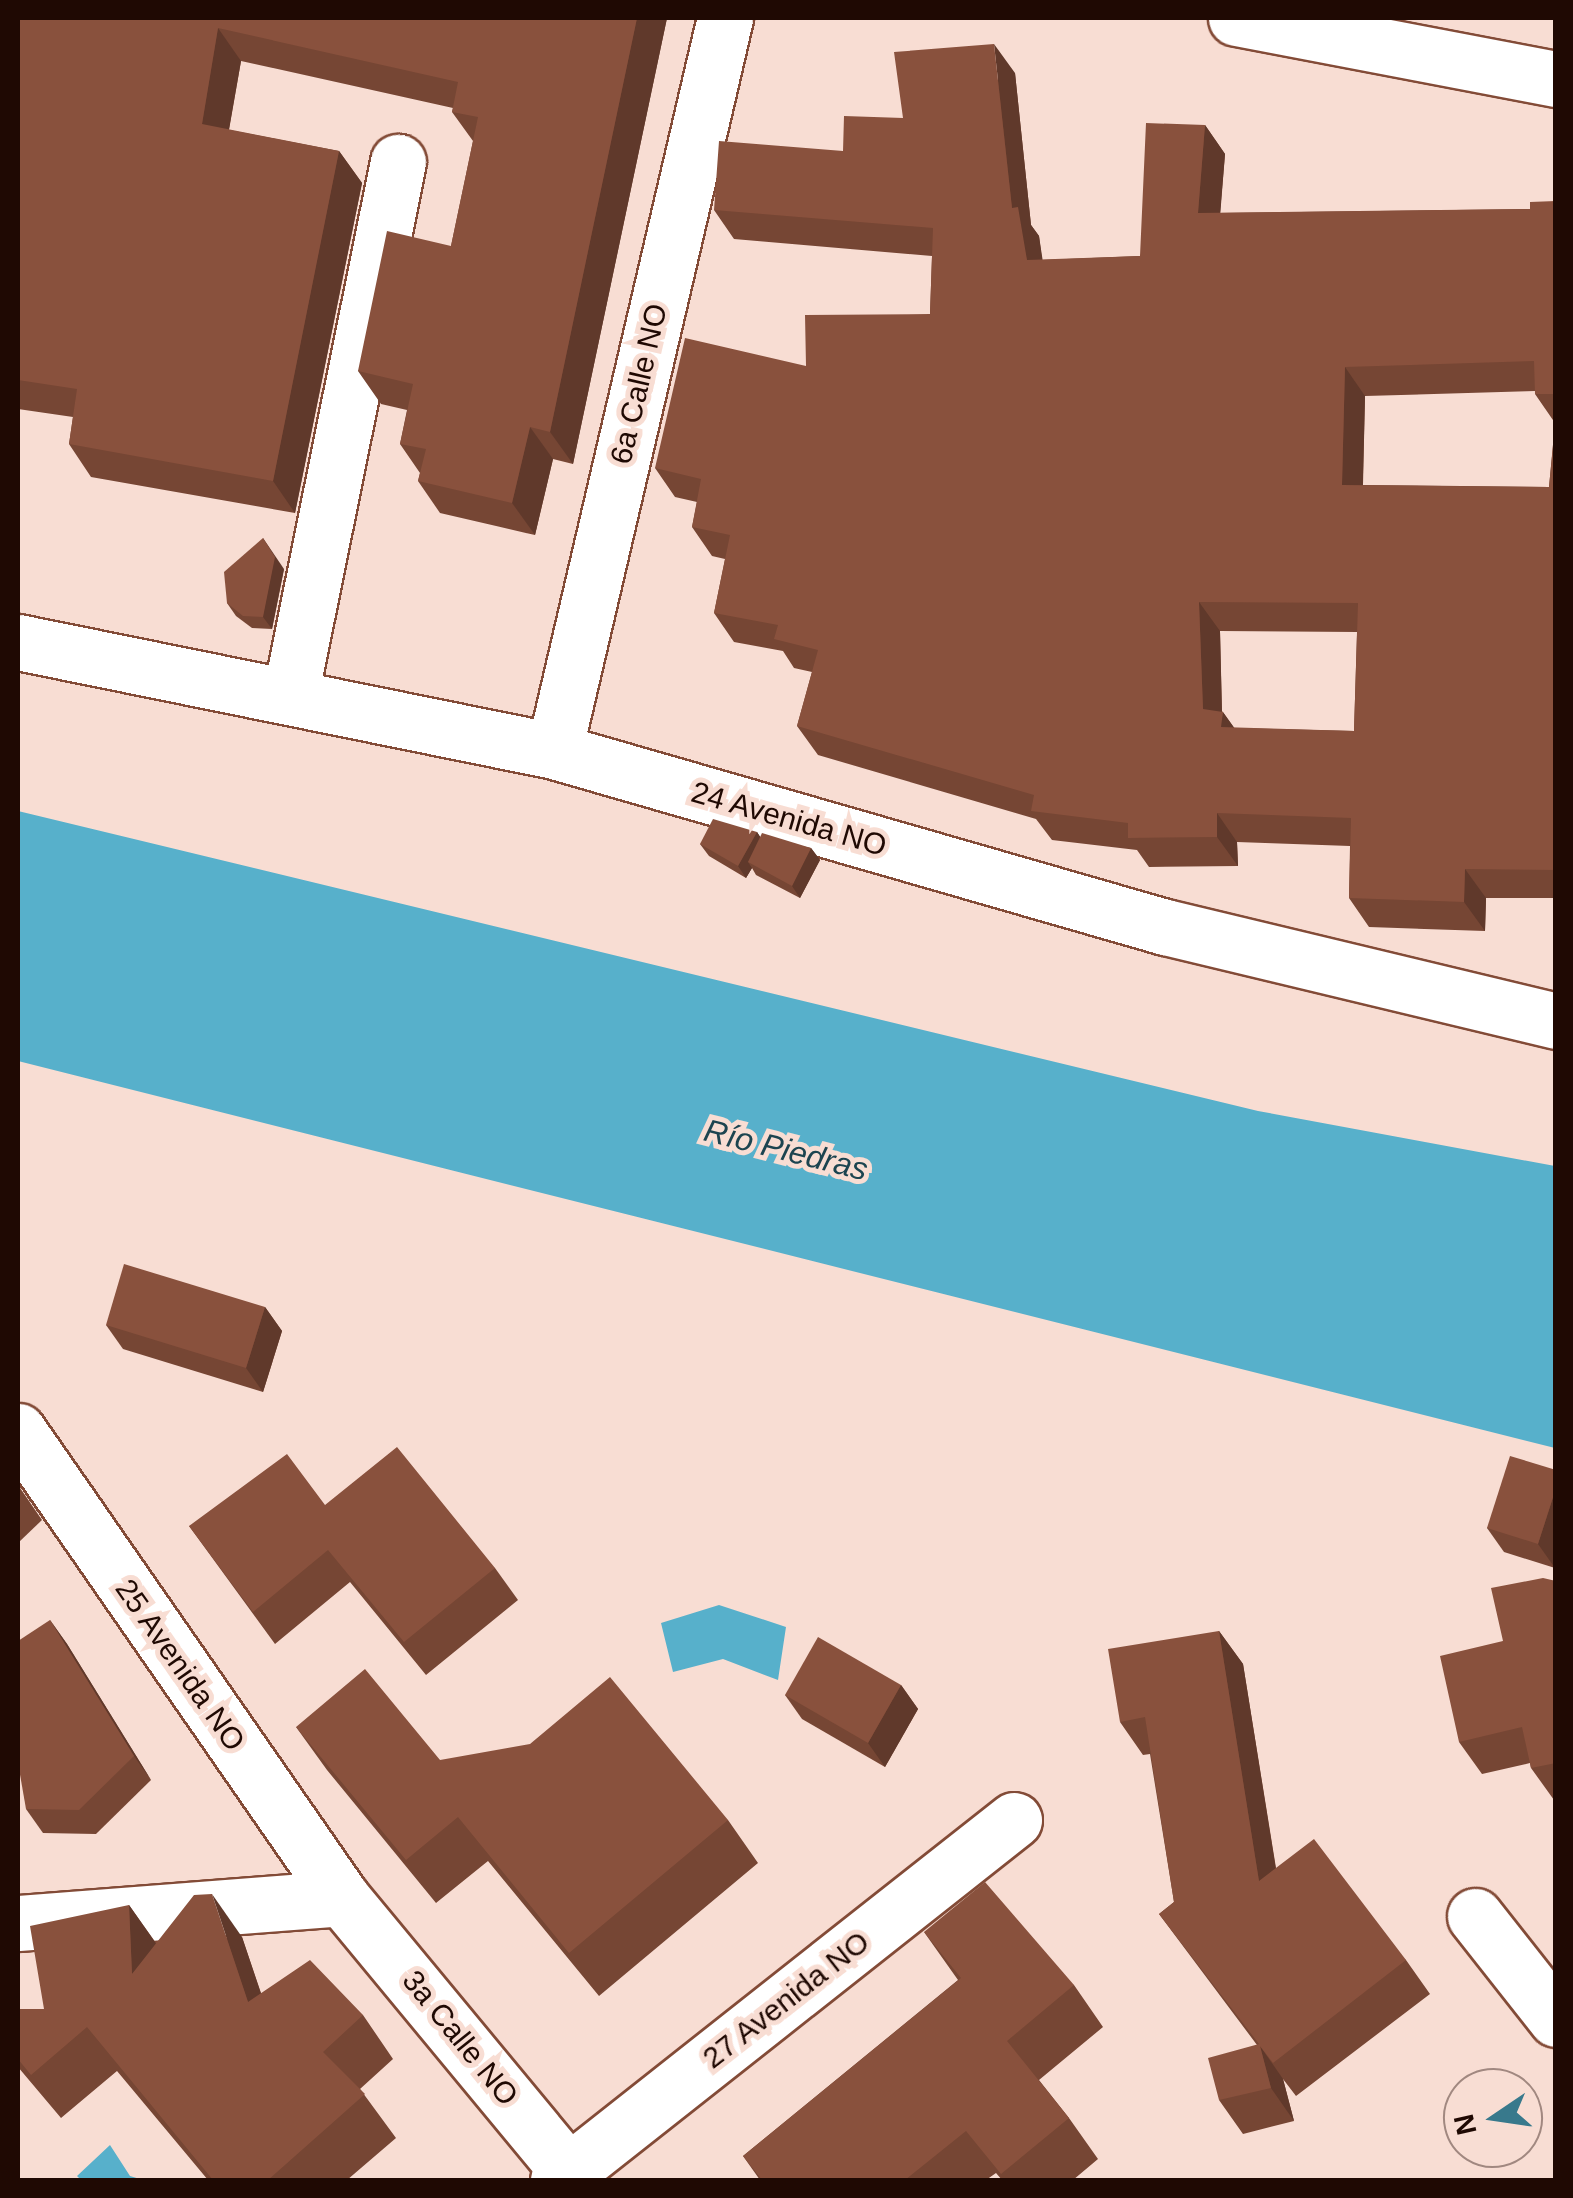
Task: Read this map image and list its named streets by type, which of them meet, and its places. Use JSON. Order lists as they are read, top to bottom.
{
  "streets": {
    "street": [
      "6a Calle NO",
      "24 Avenida NO",
      "25 Avenida NO",
      "27 Avenida NO",
      "3a Calle NO"
    ]
  },
  "crossings": [
    ["6a Calle NO", "24 Avenida NO"],
    ["25 Avenida NO", "3a Calle NO"],
    ["27 Avenida NO", "3a Calle NO"]
  ],
  "water": ["Río Piedras"],
  "north": "left"
}
